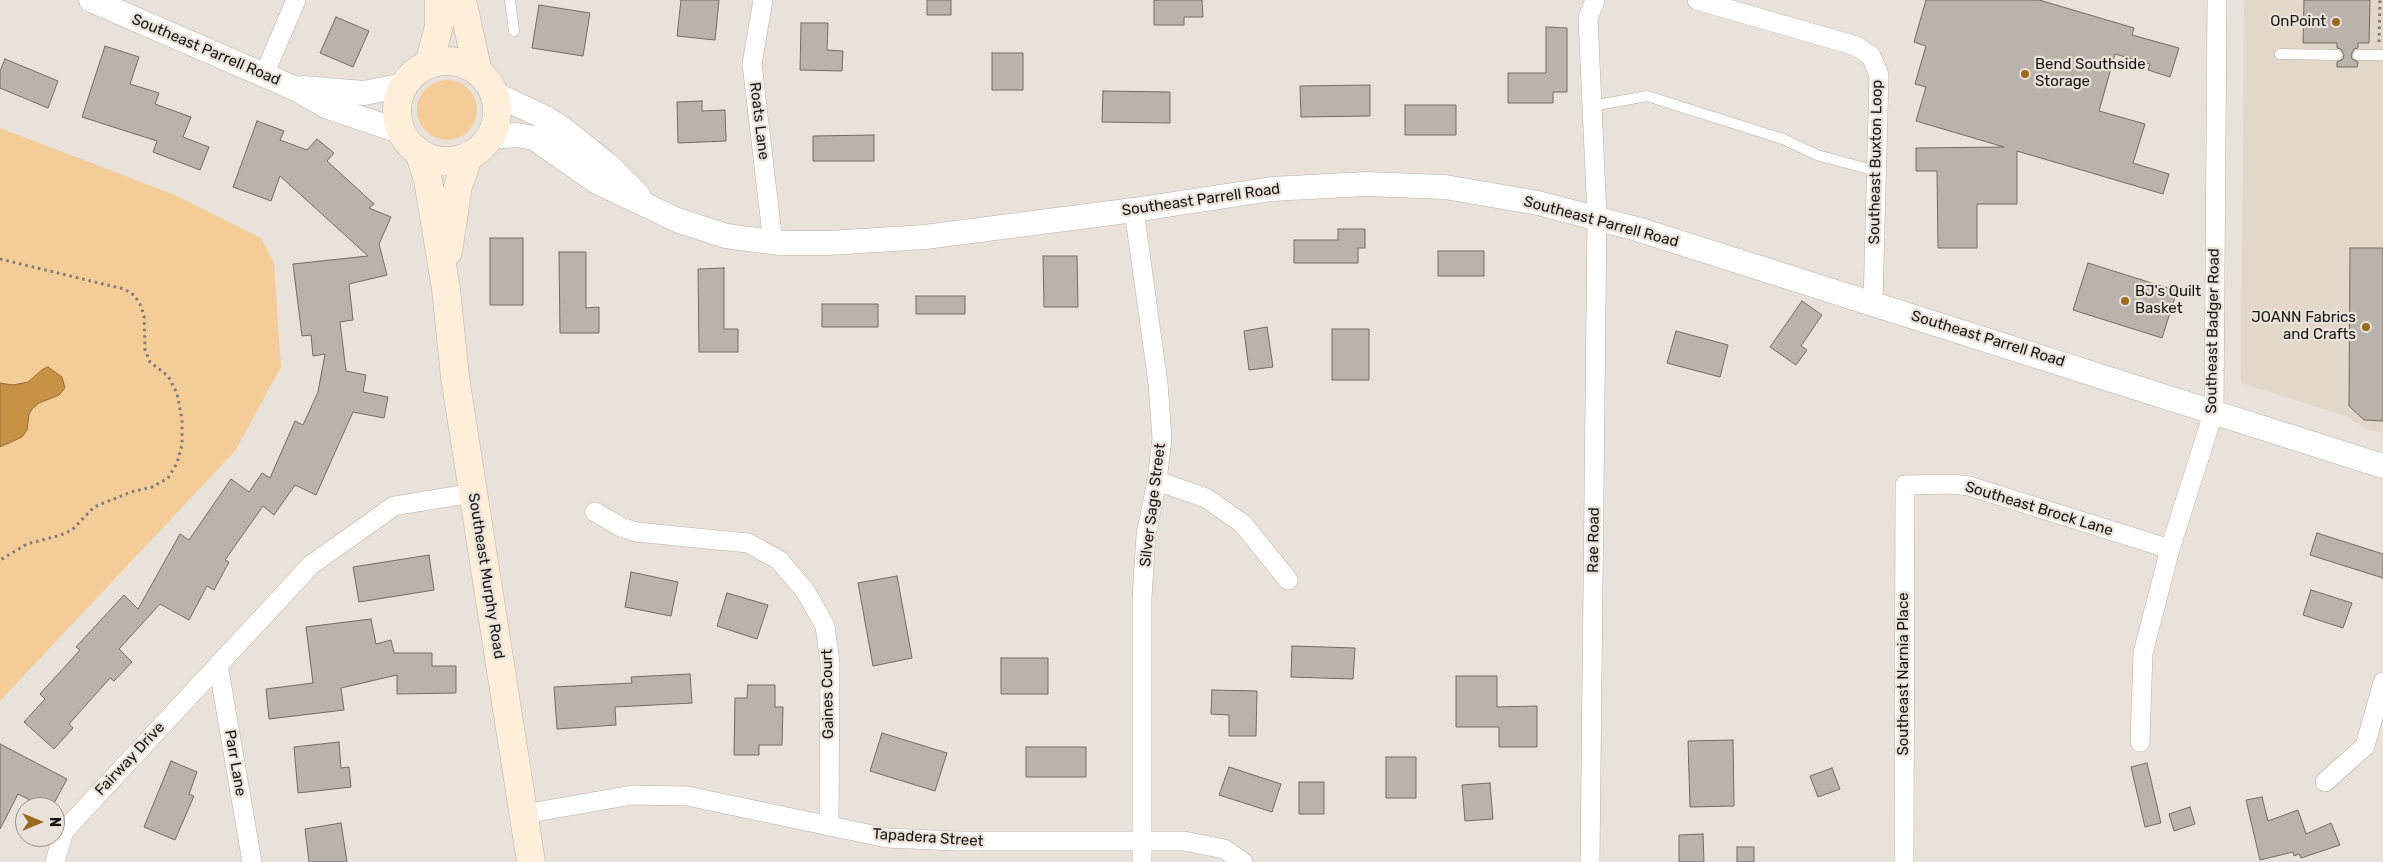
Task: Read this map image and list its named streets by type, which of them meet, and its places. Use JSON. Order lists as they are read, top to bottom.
{
  "streets": {
    "main road": ["Southeast Murphy Road"],
    "street": [
      "Southeast Parrell Road",
      "Roats Lane",
      "Southeast Buxton Loop",
      "Southeast Badger Road",
      "Silver Sage Street",
      "Southeast Brock Lane",
      "Rae Road",
      "Southeast Narnia Place",
      "Gaines Court",
      "Fairway Drive",
      "Parr Lane",
      "Tapadera Street"
    ]
  },
  "crossings": [
    ["Southeast Parrell Road", "Roats Lane"],
    ["Southeast Parrell Road", "Southeast Buxton Loop"],
    ["Southeast Parrell Road", "Southeast Badger Road"],
    ["Southeast Parrell Road", "Silver Sage Street"],
    ["Southeast Parrell Road", "Rae Road"],
    ["Southeast Parrell Road", "Southeast Murphy Road"],
    ["Southeast Badger Road", "Southeast Brock Lane"],
    ["Silver Sage Street", "Tapadera Street"],
    ["Southeast Brock Lane", "Southeast Narnia Place"],
    ["Southeast Murphy Road", "Fairway Drive"],
    ["Southeast Murphy Road", "Tapadera Street"],
    ["Gaines Court", "Tapadera Street"],
    ["Fairway Drive", "Parr Lane"]
  ],
  "places": [
    "OnPoint",
    "Bend Southside Storage",
    "BJ's Quilt Basket",
    "JOANN Fabrics and Crafts"
  ],
  "north": "right"
}
